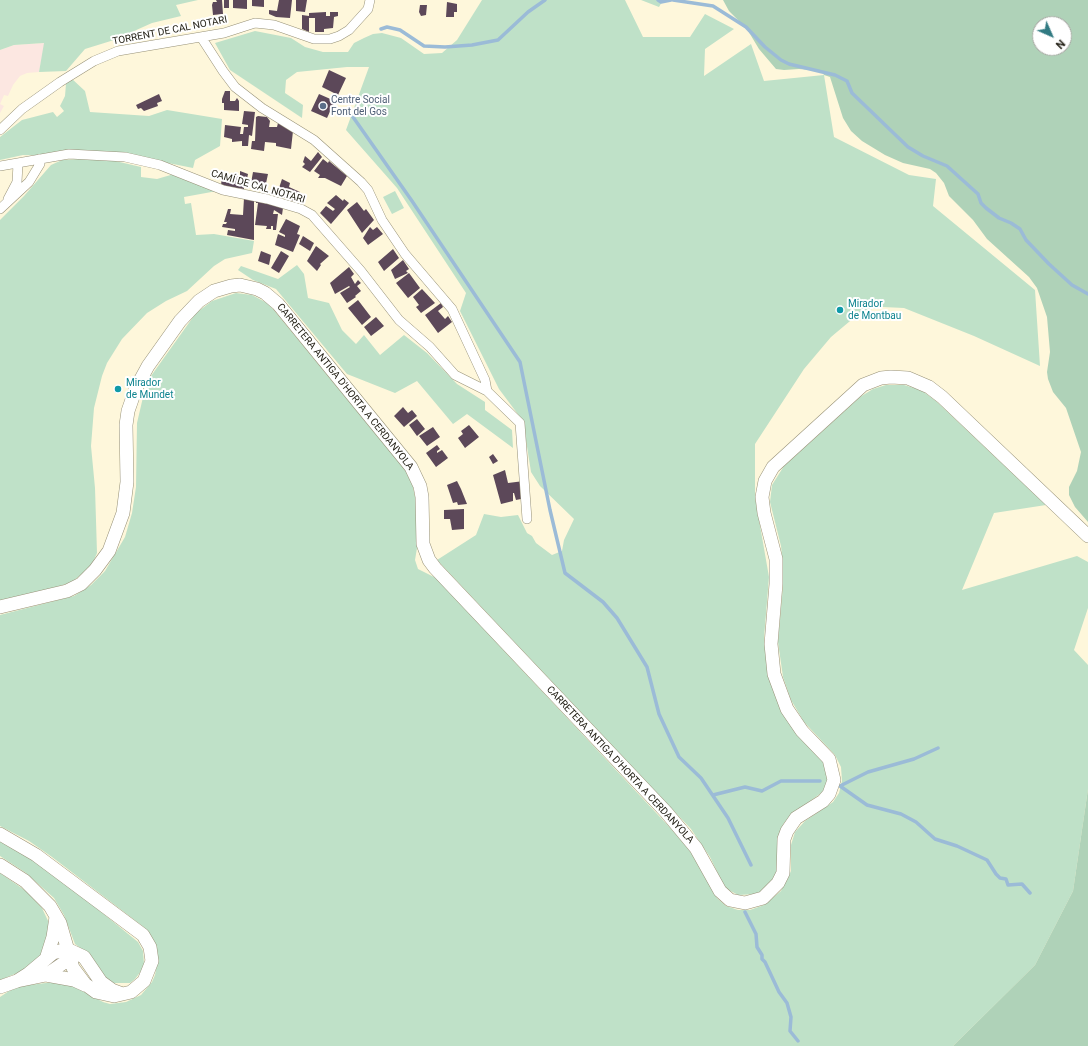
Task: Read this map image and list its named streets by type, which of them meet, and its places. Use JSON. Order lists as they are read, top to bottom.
{
  "streets": {
    "street": ["TORRENT DE CAL NOTARI", "CAMÍ DE CAL NOTARI", "CARRETERA ANTIGA D'HORTA A CERDANYOLA"]
  },
  "places": ["Centre Social Font del Gos", "Mirador de Montbau", "Mirador de Mundet"],
  "north": "bottom right"
}
